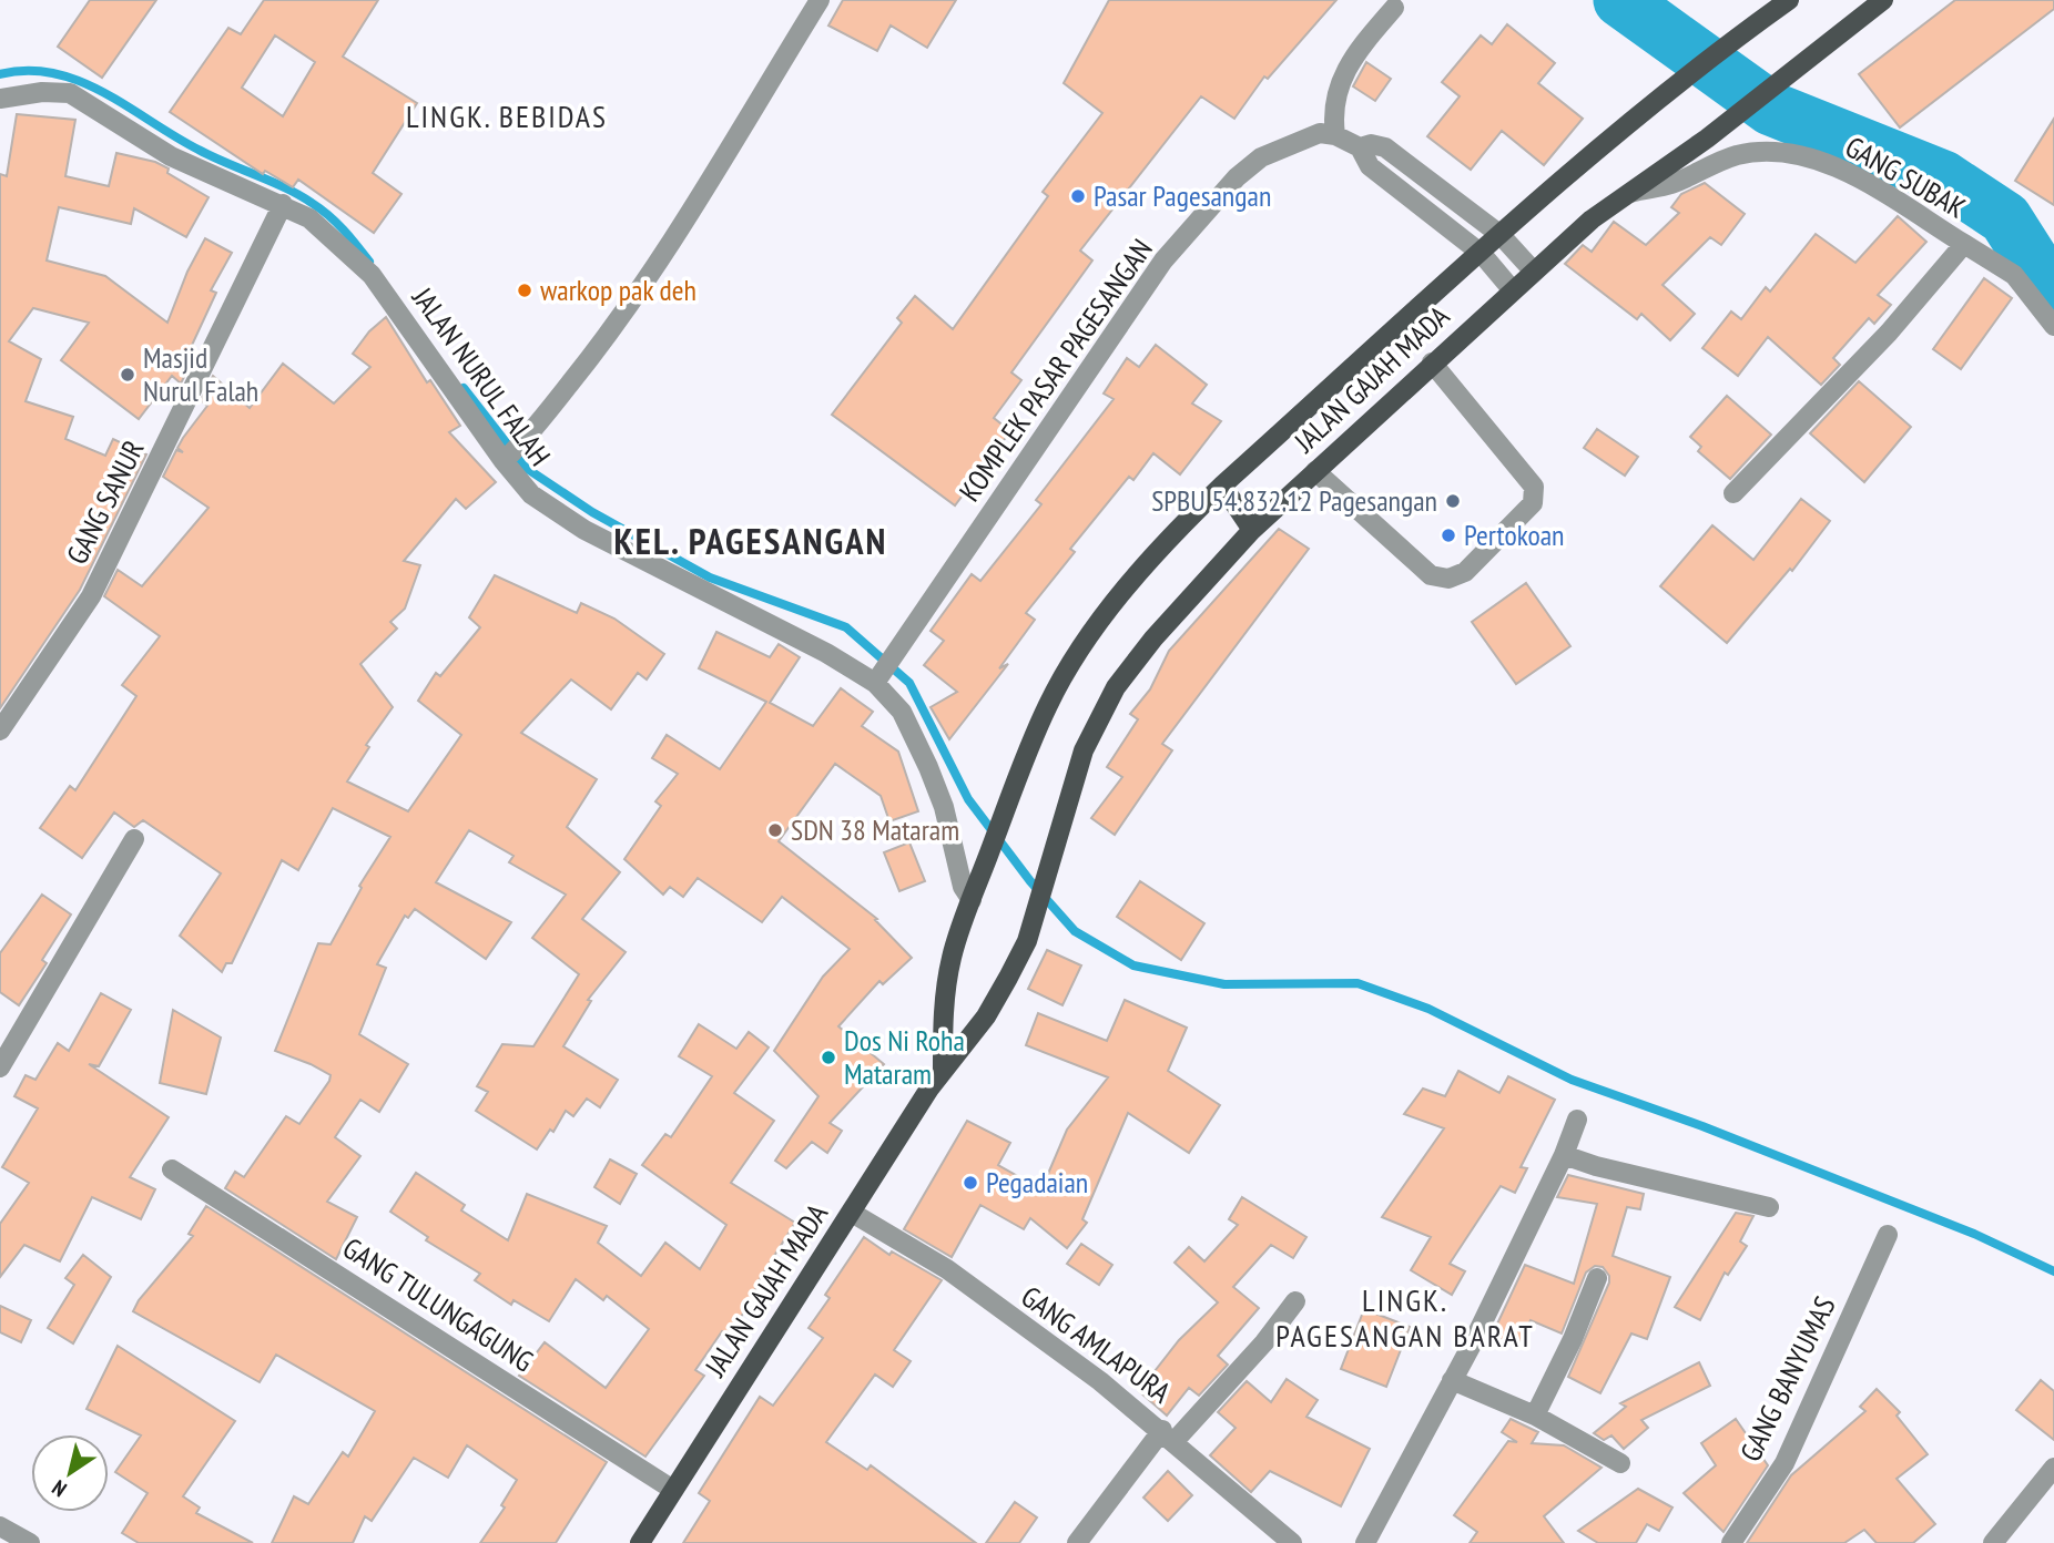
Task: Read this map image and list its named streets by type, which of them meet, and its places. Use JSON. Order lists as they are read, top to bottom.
{
  "streets": {
    "main road": ["JALAN GAJAH MADA"],
    "street": [
      "GANG SUBAK",
      "KOMPLEK PASAR PAGESANGAN",
      "JALAN NURUL FALAH",
      "GANG SANUR",
      "GANG TULUNGAGUNG",
      "GANG AMLAPURA",
      "GANG BANYUMAS"
    ]
  },
  "crossings": [
    ["GANG SUBAK", "JALAN GAJAH MADA"],
    ["KOMPLEK PASAR PAGESANGAN", "JALAN NURUL FALAH"],
    ["JALAN NURUL FALAH", "JALAN GAJAH MADA"],
    ["JALAN NURUL FALAH", "GANG SANUR"],
    ["JALAN GAJAH MADA", "GANG TULUNGAGUNG"],
    ["JALAN GAJAH MADA", "GANG AMLAPURA"]
  ],
  "districts": ["LINGK. BEBIDAS", "KEL. PAGESANGAN", "LINGK. PAGESANGAN BARAT"],
  "places": [
    "Pasar Pagesangan",
    "warkop pak deh",
    "Masjid Nurul Falah",
    "SPBU 54.832.12 Pagesangan",
    "Pertokoan",
    "SDN 38 Mataram",
    "Dos Ni Roha Mataram",
    "Pegadaian"
  ],
  "north": "bottom left"
}
